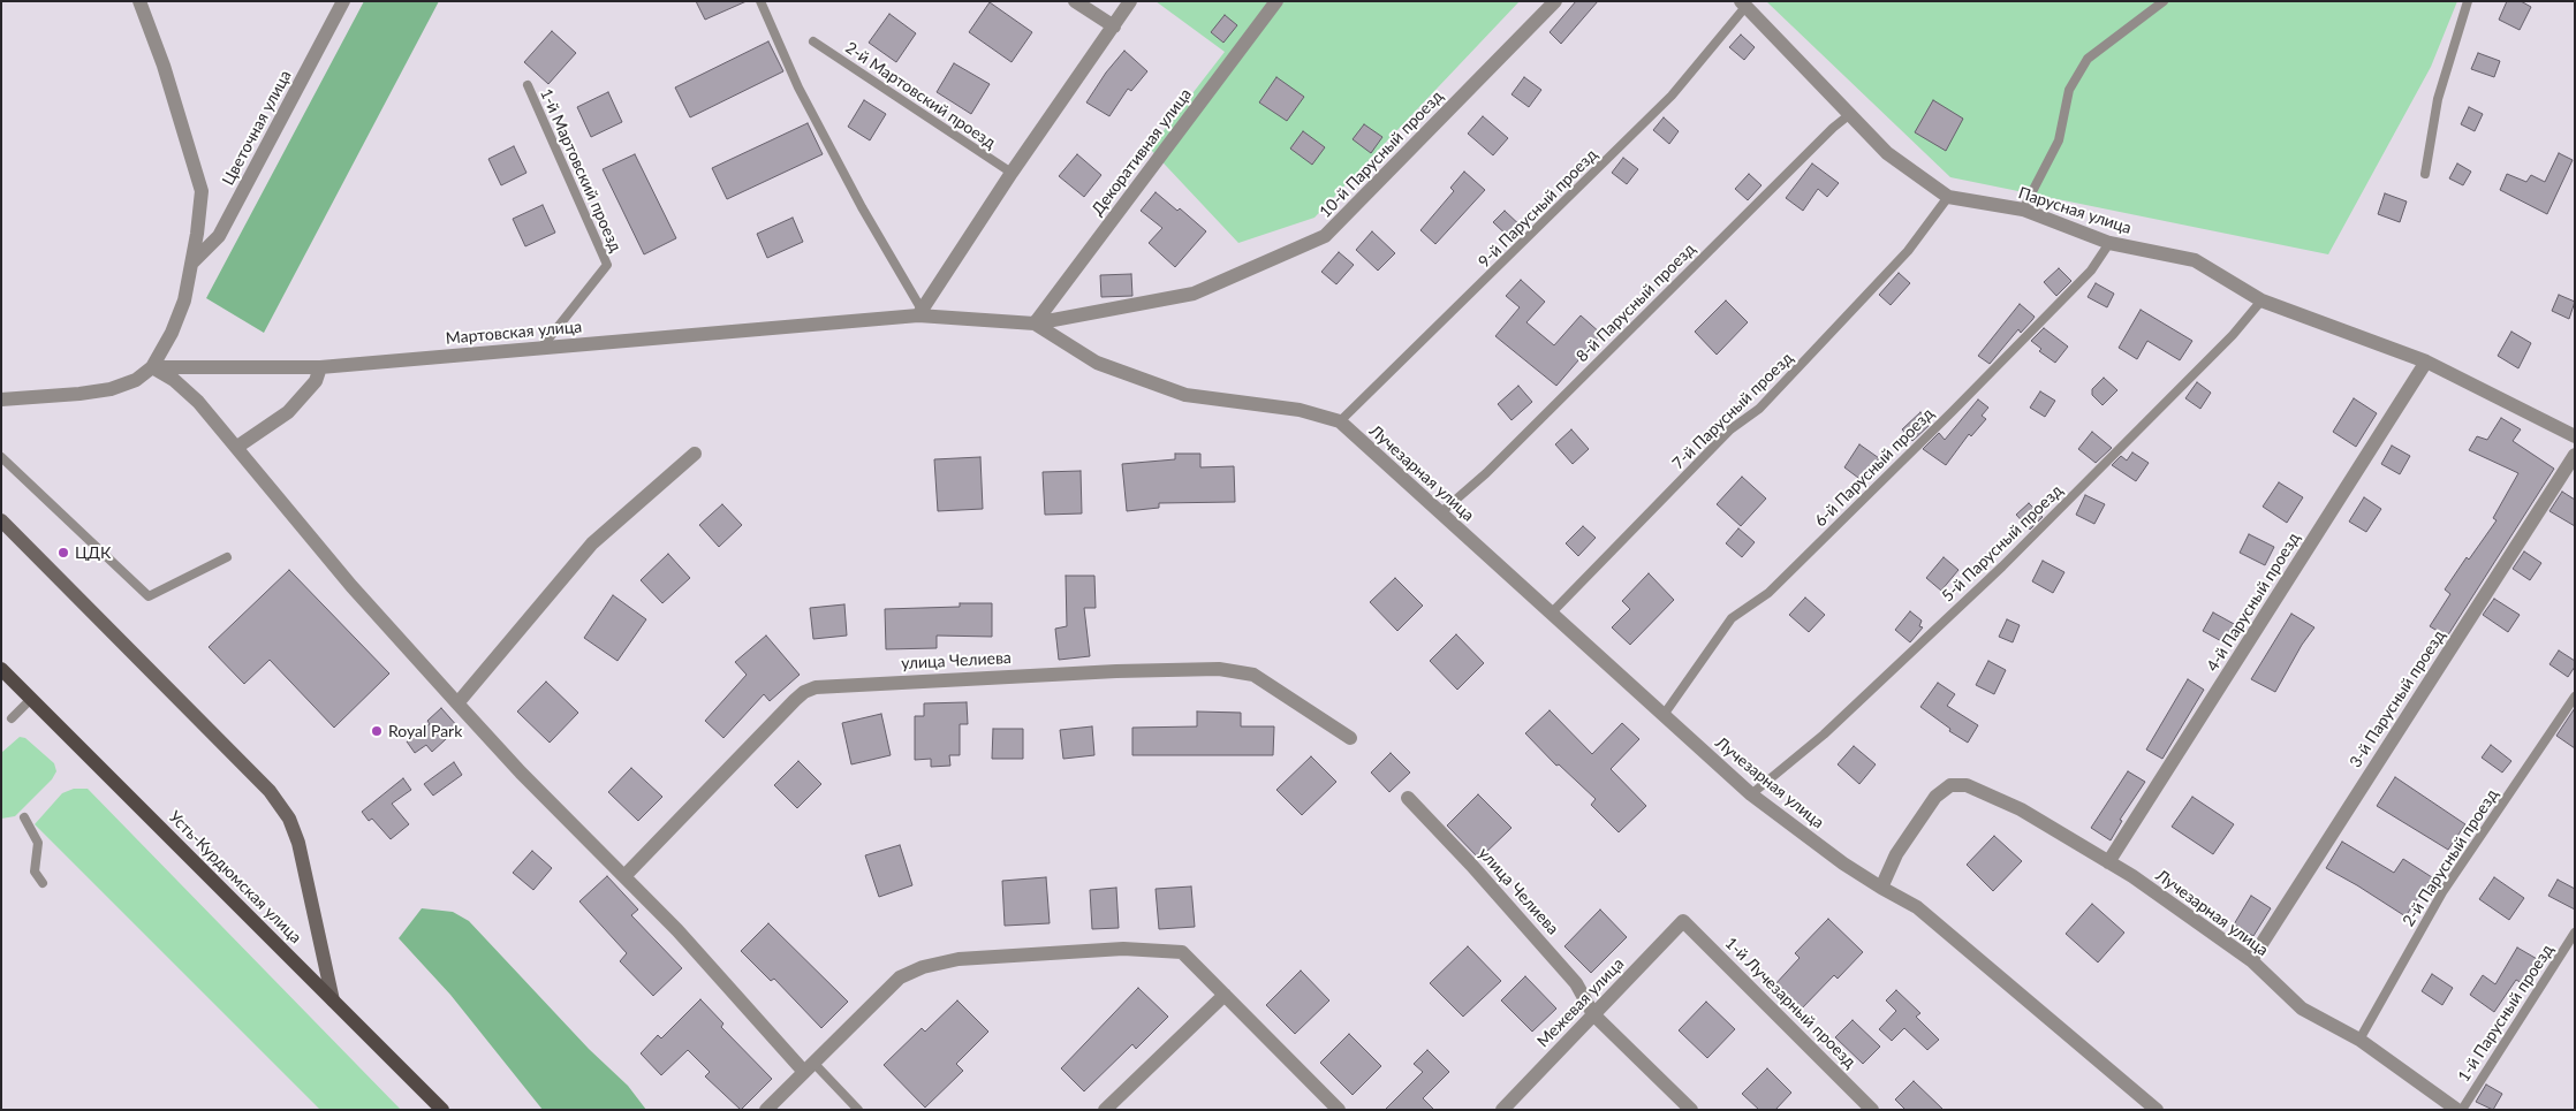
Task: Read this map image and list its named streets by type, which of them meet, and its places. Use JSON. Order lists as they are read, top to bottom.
{
  "streets": {
    "main road": ["Усть-Курдюмская улица"],
    "street": [
      "Цветочная улица",
      "Декоративная улица",
      "10-й Парусный проезд",
      "Парусная улица",
      "Мартовская улица",
      "Лучезарная улица",
      "4-й Парусный проезд",
      "улица Челиева",
      "3-й Парусный проезд",
      "Межевая улица",
      "1-й Лучезарный проезд"
    ],
    "lane": [
      "2-й Мартовский проезд",
      "1-й Мартовский проезд",
      "9-й Парусный проезд",
      "8-й Парусный проезд",
      "7-й Парусный проезд",
      "6-й Парусный проезд",
      "5-й Парусный проезд",
      "2-й Парусный проезд",
      "1-й Парусный проезд"
    ]
  },
  "crossings": [
    ["Декоративная улица", "10-й Парусный проезд"],
    ["Декоративная улица", "Мартовская улица"],
    ["Декоративная улица", "Лучезарная улица"],
    ["10-й Парусный проезд", "Мартовская улица"],
    ["10-й Парусный проезд", "Лучезарная улица"],
    ["1-й Мартовский проезд", "Мартовская улица"],
    ["9-й Парусный проезд", "Парусная улица"],
    ["9-й Парусный проезд", "Лучезарная улица"],
    ["Парусная улица", "8-й Парусный проезд"],
    ["Парусная улица", "7-й Парусный проезд"],
    ["Парусная улица", "6-й Парусный проезд"],
    ["Парусная улица", "5-й Парусный проезд"],
    ["Парусная улица", "4-й Парусный проезд"],
    ["8-й Парусный проезд", "Лучезарная улица"],
    ["Мартовская улица", "Лучезарная улица"],
    ["7-й Парусный проезд", "Лучезарная улица"],
    ["6-й Парусный проезд", "Лучезарная улица"],
    ["Лучезарная улица", "5-й Парусный проезд"],
    ["Лучезарная улица", "4-й Парусный проезд"],
    ["Лучезарная улица", "3-й Парусный проезд"],
    ["Лучезарная улица", "2-й Парусный проезд"],
    ["Лучезарная улица", "1-й Парусный проезд"],
    ["улица Челиева", "Межевая улица"],
    ["Межевая улица", "1-й Лучезарный проезд"]
  ],
  "places": ["ЦДК", "Royal Park"]
}
